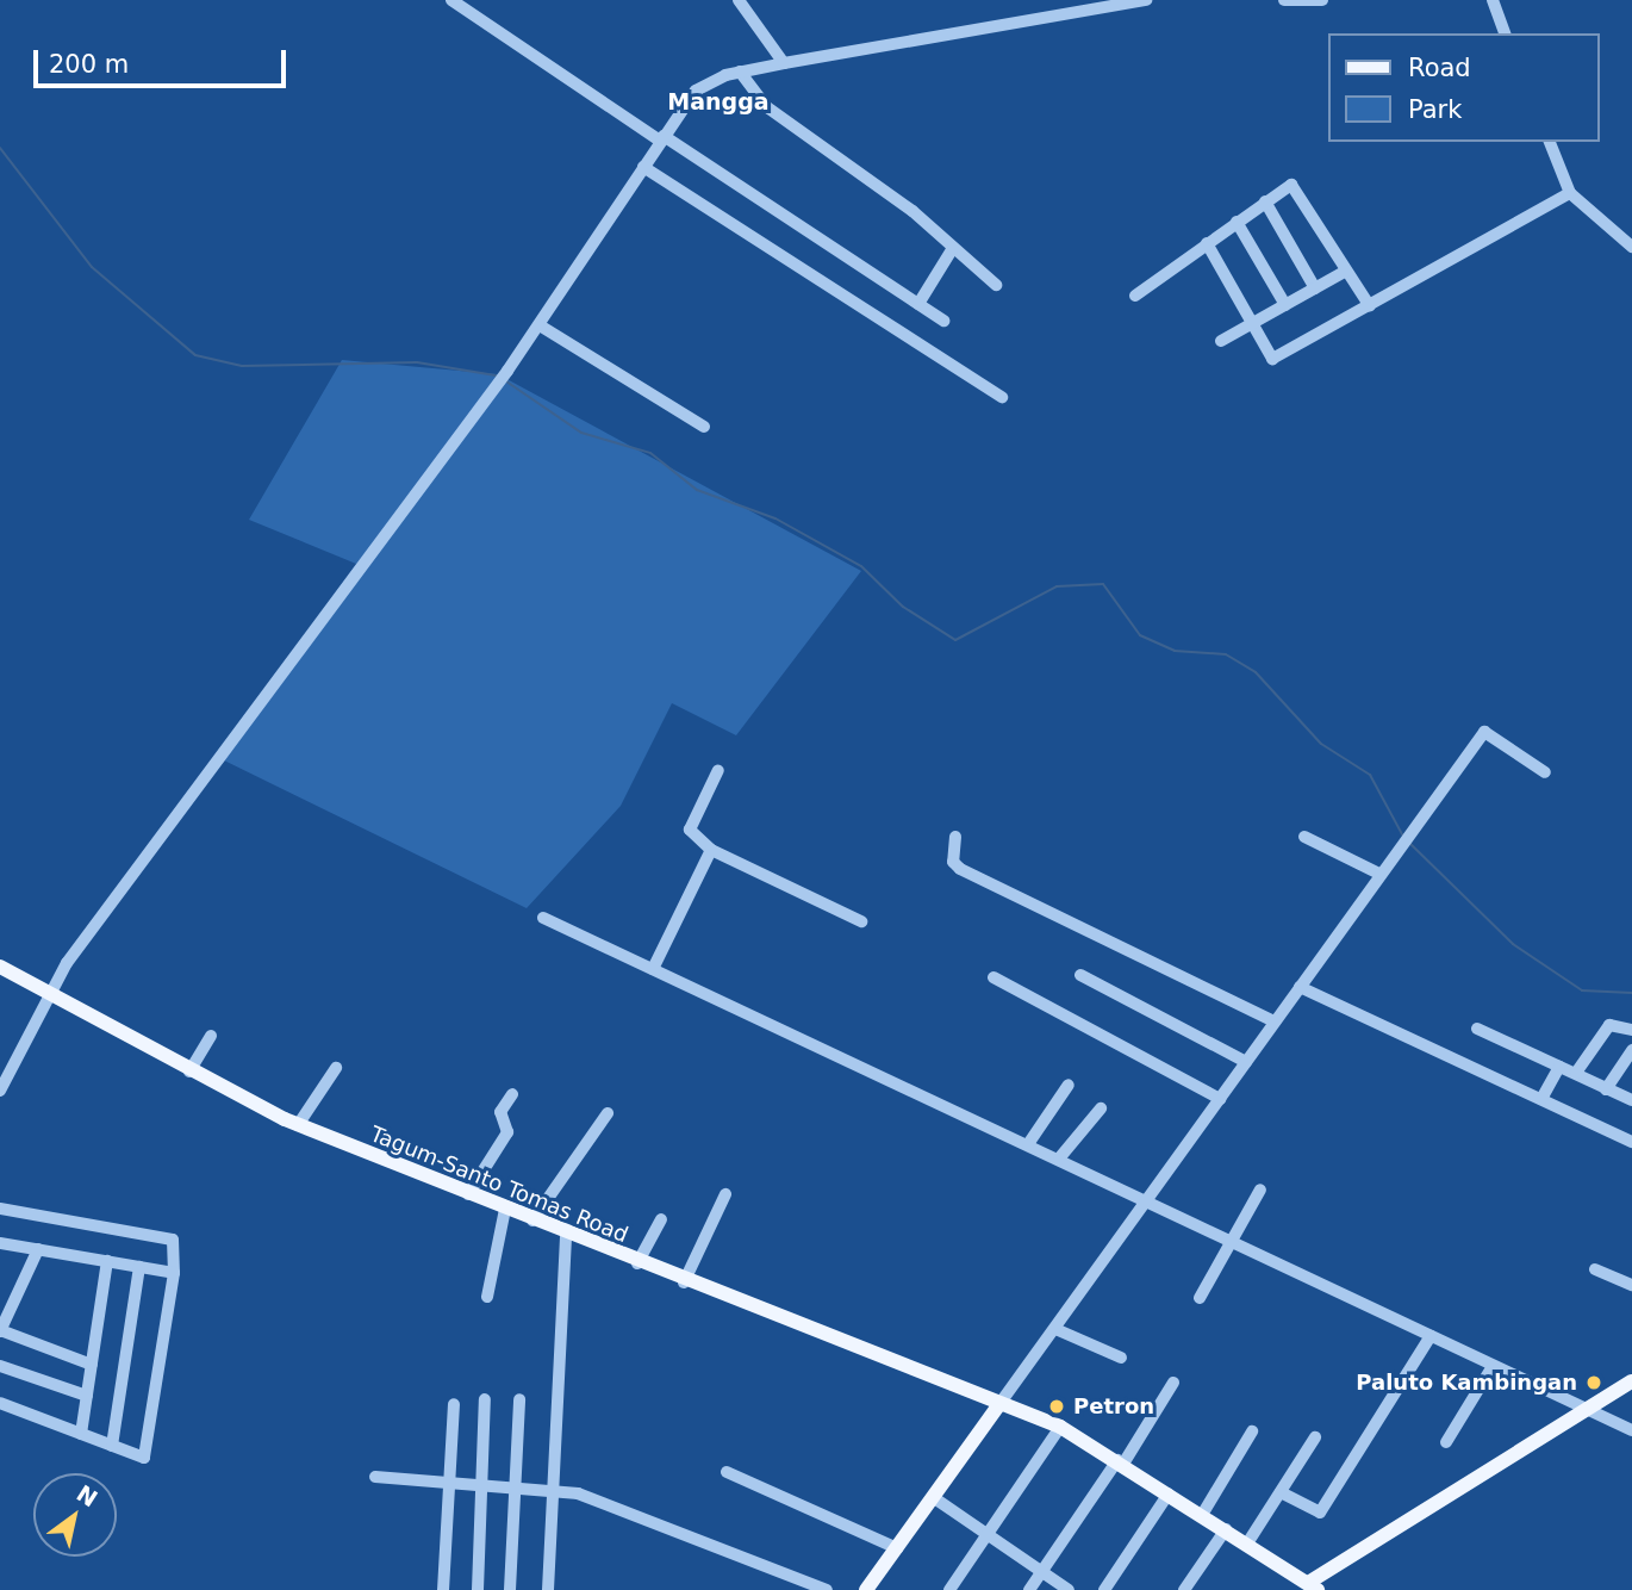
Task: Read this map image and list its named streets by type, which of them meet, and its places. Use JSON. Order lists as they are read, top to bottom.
{
  "streets": {
    "main road": ["Tagum-Santo Tomas Road"]
  },
  "districts": ["Mangga"],
  "places": ["Paluto Kambingan", "Petron"],
  "legend": ["Road", "Park"],
  "scale_bar": "200 m",
  "north": "top right"
}
